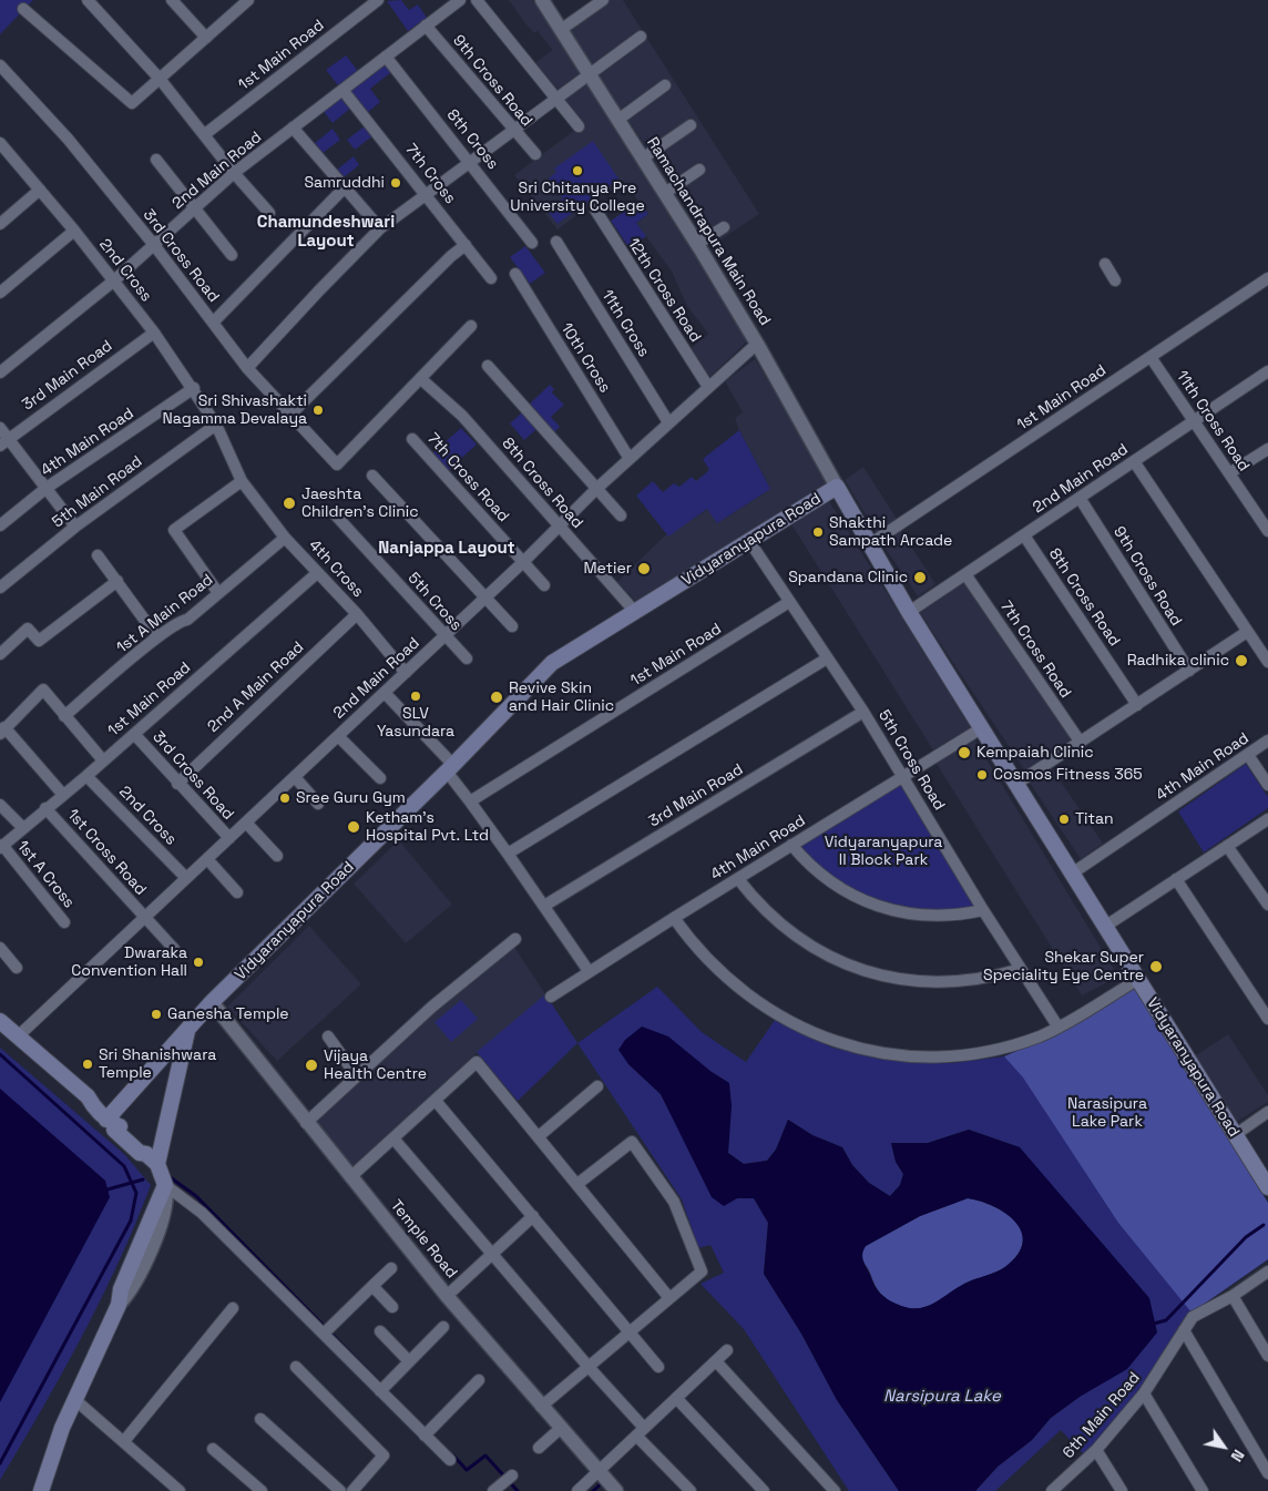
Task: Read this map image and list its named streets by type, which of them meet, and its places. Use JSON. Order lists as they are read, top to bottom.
{
  "streets": {
    "main road": ["Vidyaranyapura Road"],
    "street": [
      "1st Main Road",
      "9th Cross Road",
      "8th Cross",
      "2nd Main Road",
      "7th Cross",
      "Ramachandrapura Main Road",
      "3rd Cross Road",
      "2nd Cross",
      "12th Cross Road",
      "11th Cross",
      "10th Cross",
      "3rd Main Road",
      "11th Cross Road",
      "4th Main Road",
      "7th Cross Road",
      "8th Cross Road",
      "5th Main Road",
      "4th Cross",
      "5th Cross",
      "1st A Main Road",
      "2nd A Main Road",
      "5th Cross Road",
      "1st Cross Road",
      "1st A Cross",
      "Temple Road",
      "6th Main Road"
    ]
  },
  "crossings": [
    ["1st Main Road", "3rd Cross Road"],
    ["1st Main Road", "2nd Cross"],
    ["1st Main Road", "11th Cross Road"],
    ["1st Main Road", "Vidyaranyapura Road"],
    ["1st Main Road", "4th Cross"],
    ["1st Main Road", "5th Cross Road"],
    ["1st Main Road", "1st Cross Road"],
    ["1st Main Road", "1st A Cross"],
    ["9th Cross Road", "2nd Main Road"],
    ["8th Cross", "2nd Main Road"],
    ["2nd Main Road", "7th Cross"],
    ["2nd Main Road", "Ramachandrapura Main Road"],
    ["2nd Main Road", "3rd Cross Road"],
    ["2nd Main Road", "2nd Cross"],
    ["2nd Main Road", "12th Cross Road"],
    ["2nd Main Road", "11th Cross"],
    ["2nd Main Road", "10th Cross"],
    ["2nd Main Road", "11th Cross Road"],
    ["2nd Main Road", "7th Cross Road"],
    ["2nd Main Road", "8th Cross Road"],
    ["2nd Main Road", "Vidyaranyapura Road"],
    ["2nd Main Road", "4th Cross"],
    ["2nd Main Road", "5th Cross"],
    ["2nd Main Road", "1st Cross Road"],
    ["Ramachandrapura Main Road", "Vidyaranyapura Road"],
    ["3rd Cross Road", "8th Cross Road"],
    ["3rd Cross Road", "2nd A Main Road"],
    ["2nd Cross", "3rd Main Road"],
    ["2nd Cross", "4th Main Road"],
    ["2nd Cross", "5th Main Road"],
    ["2nd Cross", "4th Cross"],
    ["3rd Main Road", "5th Cross Road"],
    ["4th Main Road", "Vidyaranyapura Road"],
    ["4th Main Road", "5th Cross Road"],
    ["8th Cross Road", "Vidyaranyapura Road"],
    ["5th Main Road", "4th Cross"],
    ["Vidyaranyapura Road", "5th Cross Road"],
    ["Vidyaranyapura Road", "Temple Road"],
    ["4th Cross", "1st A Main Road"],
    ["4th Cross", "2nd A Main Road"]
  ],
  "districts": ["Chamundeshwari Layout", "Nanjappa Layout"],
  "water": ["Narsipura Lake"],
  "parks": ["Vidyaranyapura II Block Park", "Narasipura Lake Park"],
  "places": [
    "Sri Chitanya Pre University College",
    "Samruddhi",
    "Sri Shivashakti Nagamma Devalaya",
    "Jaeshta Children's Clinic",
    "Shakthi Sampath Arcade",
    "Metier",
    "Spandana Clinic",
    "Radhika clinic",
    "SLV Yasundara",
    "Revive Skin and Hair Clinic",
    "Kempaiah Clinic",
    "Cosmos Fitness 365",
    "Sree Guru Gym",
    "Titan",
    "Ketham's Hospital Pvt. Ltd",
    "Dwaraka Convention Hall",
    "Shekar Super Speciality Eye Centre",
    "Ganesha Temple",
    "Sri Shanishwara Temple",
    "Vijaya Health Centre"
  ],
  "north": "bottom right"
}
